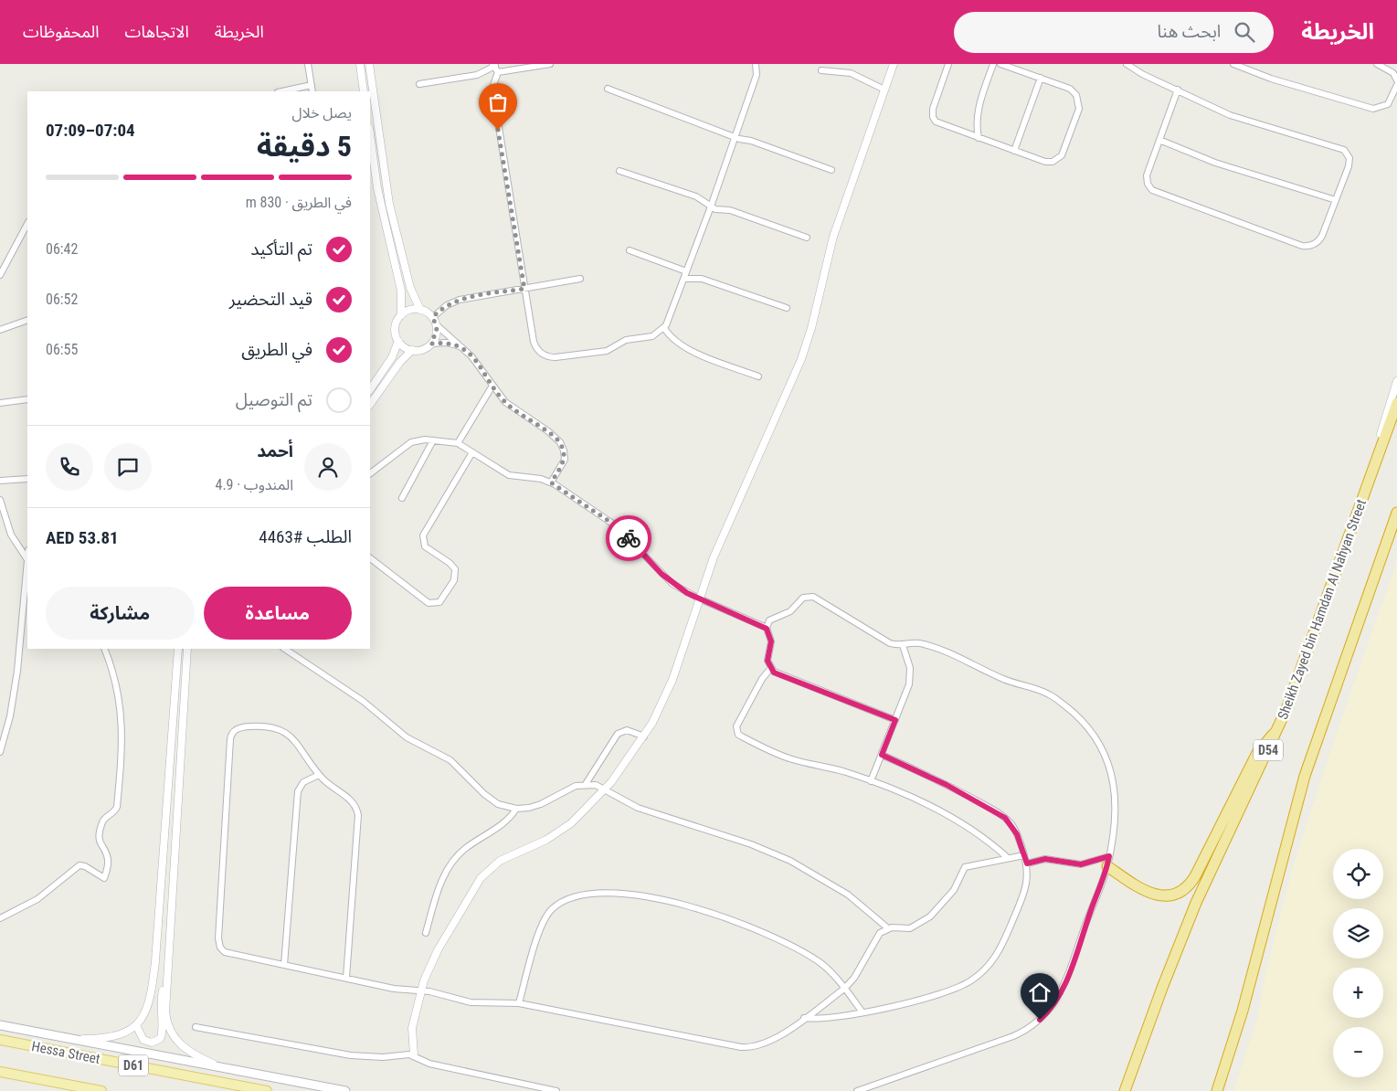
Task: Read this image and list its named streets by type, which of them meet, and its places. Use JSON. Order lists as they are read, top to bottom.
{
  "streets": {
    "highway": ["Sheikh Zayed bin Hamdan Al Nahyan Street", "D54"],
    "main road": ["Hessa Street", "D61"]
  },
  "page": {
    "header": "الخريطة",
    "search": "ابحث هنا",
    "nav": ["الخريطة", "الاتجاهات", "المحفوظات"],
    "heading": ["5 دقيقة", "يصل خلال", "07:04–07:09"],
    "panel": [
      "أحمد",
      "المندوب · 4.9",
      "الطلب #4463",
      "AED 53.81"
    ],
    "bar": "في الطريق · 830 m",
    "list": [
      ["تم التأكيد", "06:42"],
      ["قيد التحضير", "06:52"],
      ["في الطريق", "06:55"],
      "تم التوصيل"
    ],
    "buttons": ["مساعدة", "مشاركة"],
    "map_buttons": ["+", "−"]
  }
}
